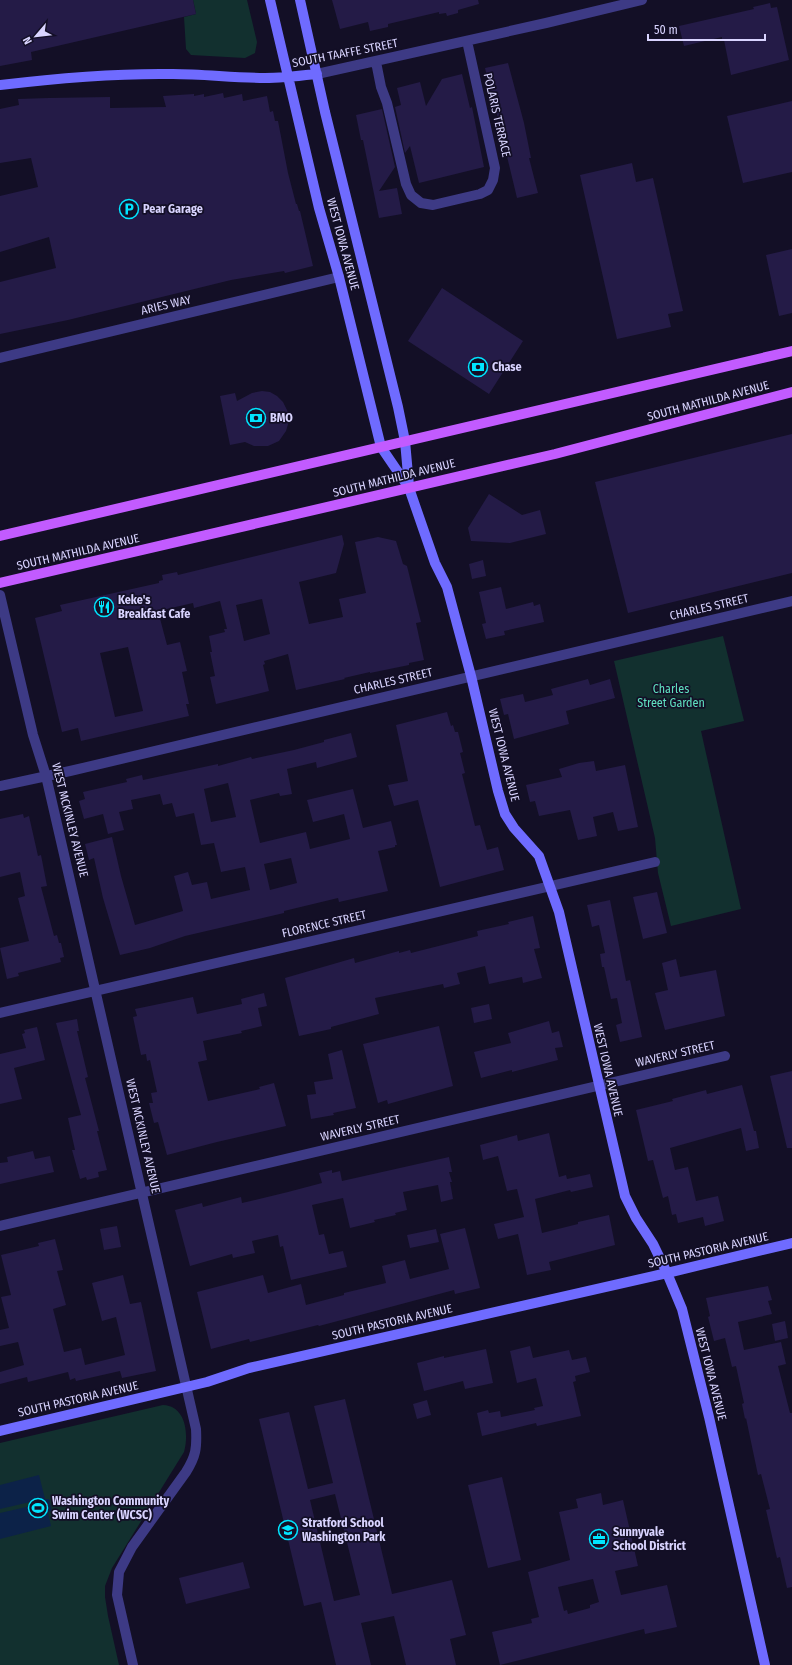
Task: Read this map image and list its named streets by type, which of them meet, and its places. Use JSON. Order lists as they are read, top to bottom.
{
  "streets": {
    "main road": ["SOUTH MATHILDA AVENUE"],
    "street": [
      "SOUTH TAAFFE STREET",
      "POLARIS TERRACE",
      "WEST IOWA AVENUE",
      "ARIES WAY",
      "CHARLES STREET",
      "WEST MCKINLEY AVENUE",
      "FLORENCE STREET",
      "WAVERLY STREET",
      "SOUTH PASTORIA AVENUE"
    ]
  },
  "crossings": [
    ["SOUTH TAAFFE STREET", "POLARIS TERRACE"],
    ["SOUTH TAAFFE STREET", "WEST IOWA AVENUE"],
    ["WEST IOWA AVENUE", "ARIES WAY"],
    ["WEST IOWA AVENUE", "SOUTH MATHILDA AVENUE"],
    ["WEST IOWA AVENUE", "CHARLES STREET"],
    ["WEST IOWA AVENUE", "FLORENCE STREET"],
    ["WEST IOWA AVENUE", "WAVERLY STREET"],
    ["WEST IOWA AVENUE", "SOUTH PASTORIA AVENUE"],
    ["CHARLES STREET", "WEST MCKINLEY AVENUE"],
    ["WEST MCKINLEY AVENUE", "FLORENCE STREET"],
    ["WEST MCKINLEY AVENUE", "WAVERLY STREET"],
    ["WEST MCKINLEY AVENUE", "SOUTH PASTORIA AVENUE"]
  ],
  "parks": ["Charles Street Garden"],
  "places": {
    "parking": ["Pear Garage"],
    "bank": ["Chase", "BMO"],
    "restaurant": ["Keke's Breakfast Cafe"],
    "sports": ["Washington Community Swim Center (WCSC)"],
    "school or university": ["Stratford School Washington Park"],
    "office": ["Sunnyvale School District"]
  },
  "scale_bar": "50 m",
  "north": "bottom left"
}
